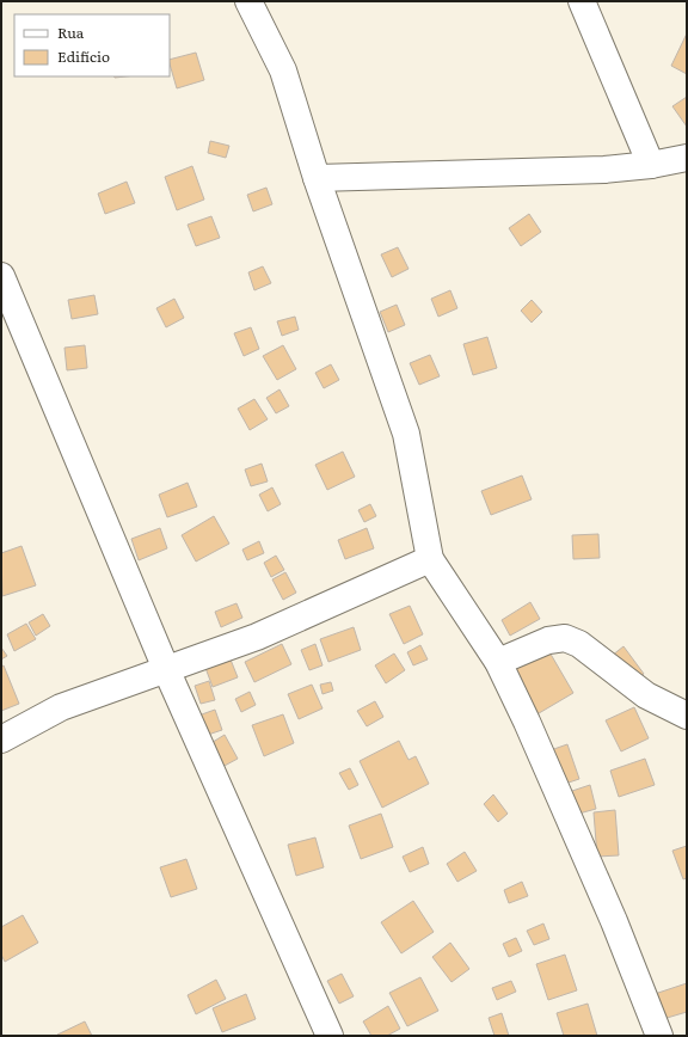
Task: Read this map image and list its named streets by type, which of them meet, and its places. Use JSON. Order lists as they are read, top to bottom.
{
  "legend": ["Rua", "Edifício"]
}
